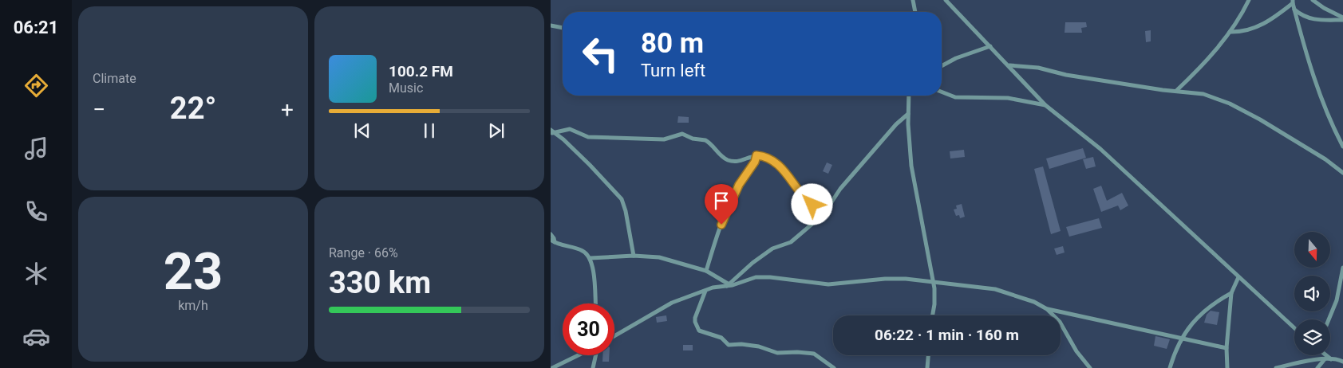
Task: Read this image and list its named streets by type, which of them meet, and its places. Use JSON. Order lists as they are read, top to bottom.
{
  "north": "bottom",
  "page": {
    "tabs": "06:21",
    "tile": [
      "Climate",
      ["23", "km/h"],
      ["Range · 66%", "330 km"]
    ],
    "turn": ["80 m", "Turn left"],
    "song": ["100.2 FM", "Music"],
    "heat": ["−", "22°", "+"],
    "limit": "30",
    "trip": "06:22 · 1 min · 160 m"
  }
}
